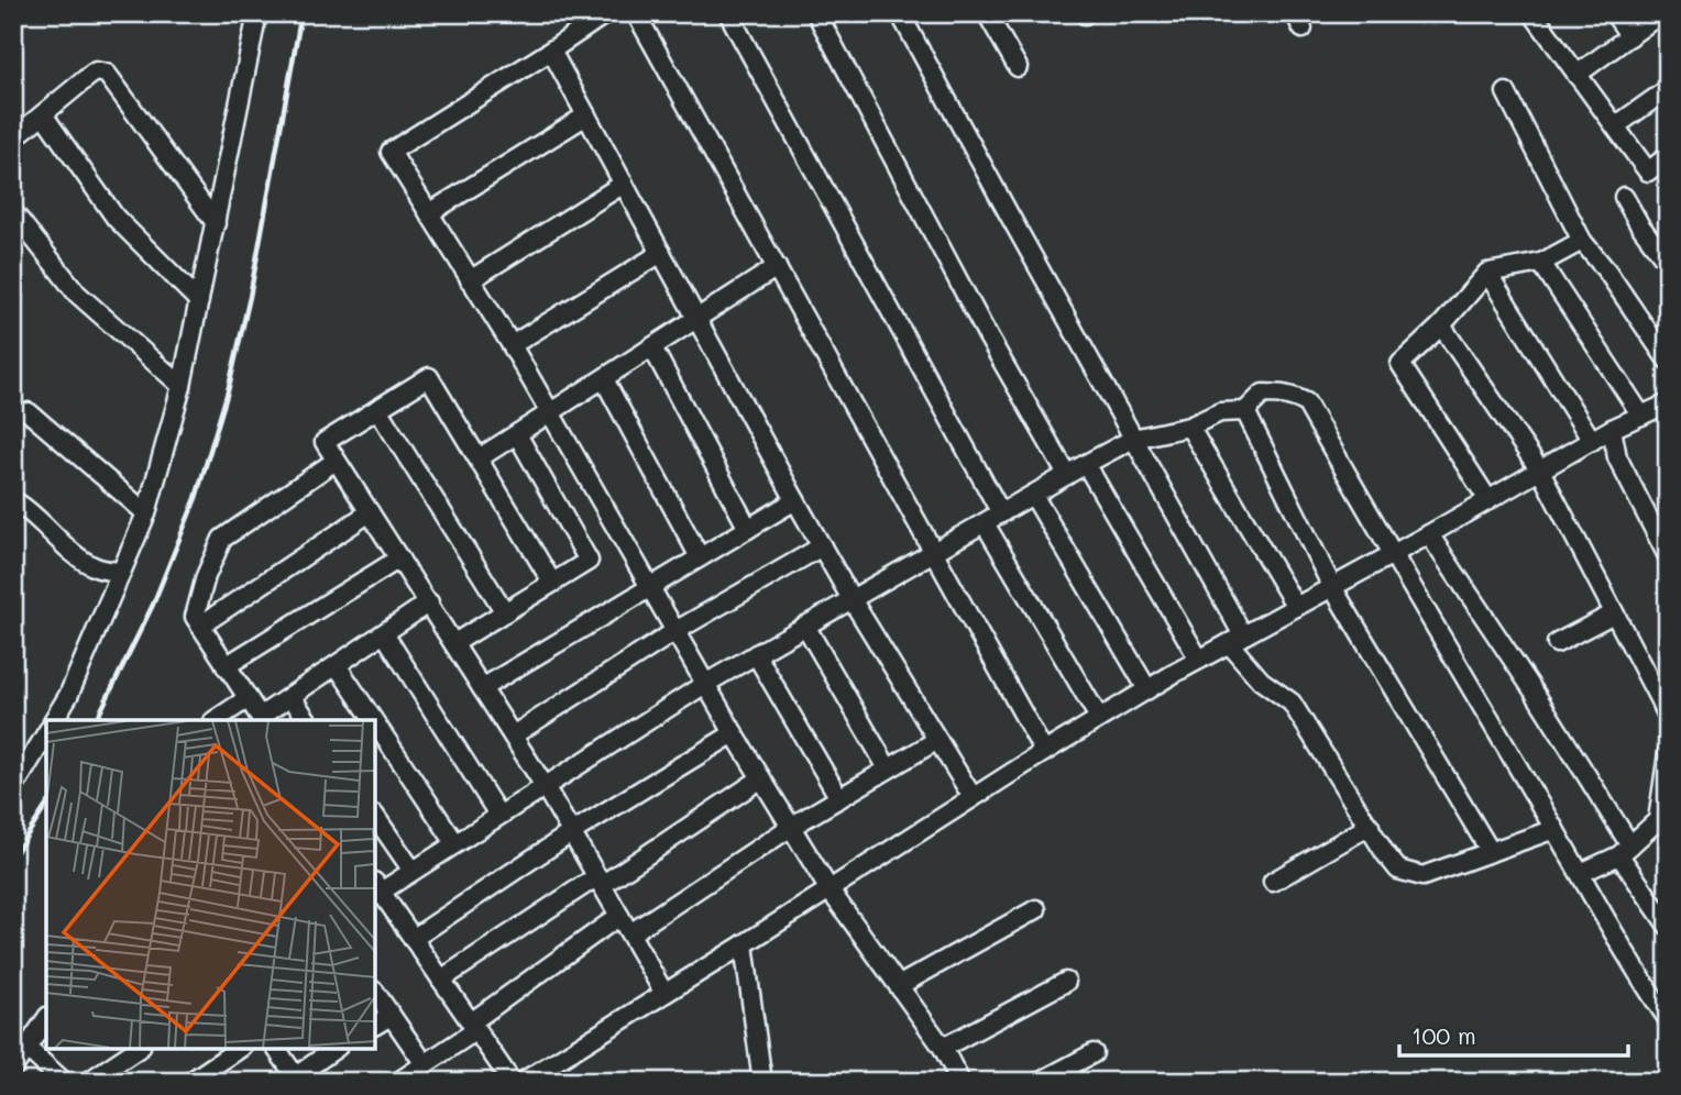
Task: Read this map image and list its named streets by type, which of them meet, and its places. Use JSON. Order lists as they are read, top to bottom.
{
  "scale_bar": "100 m"
}
